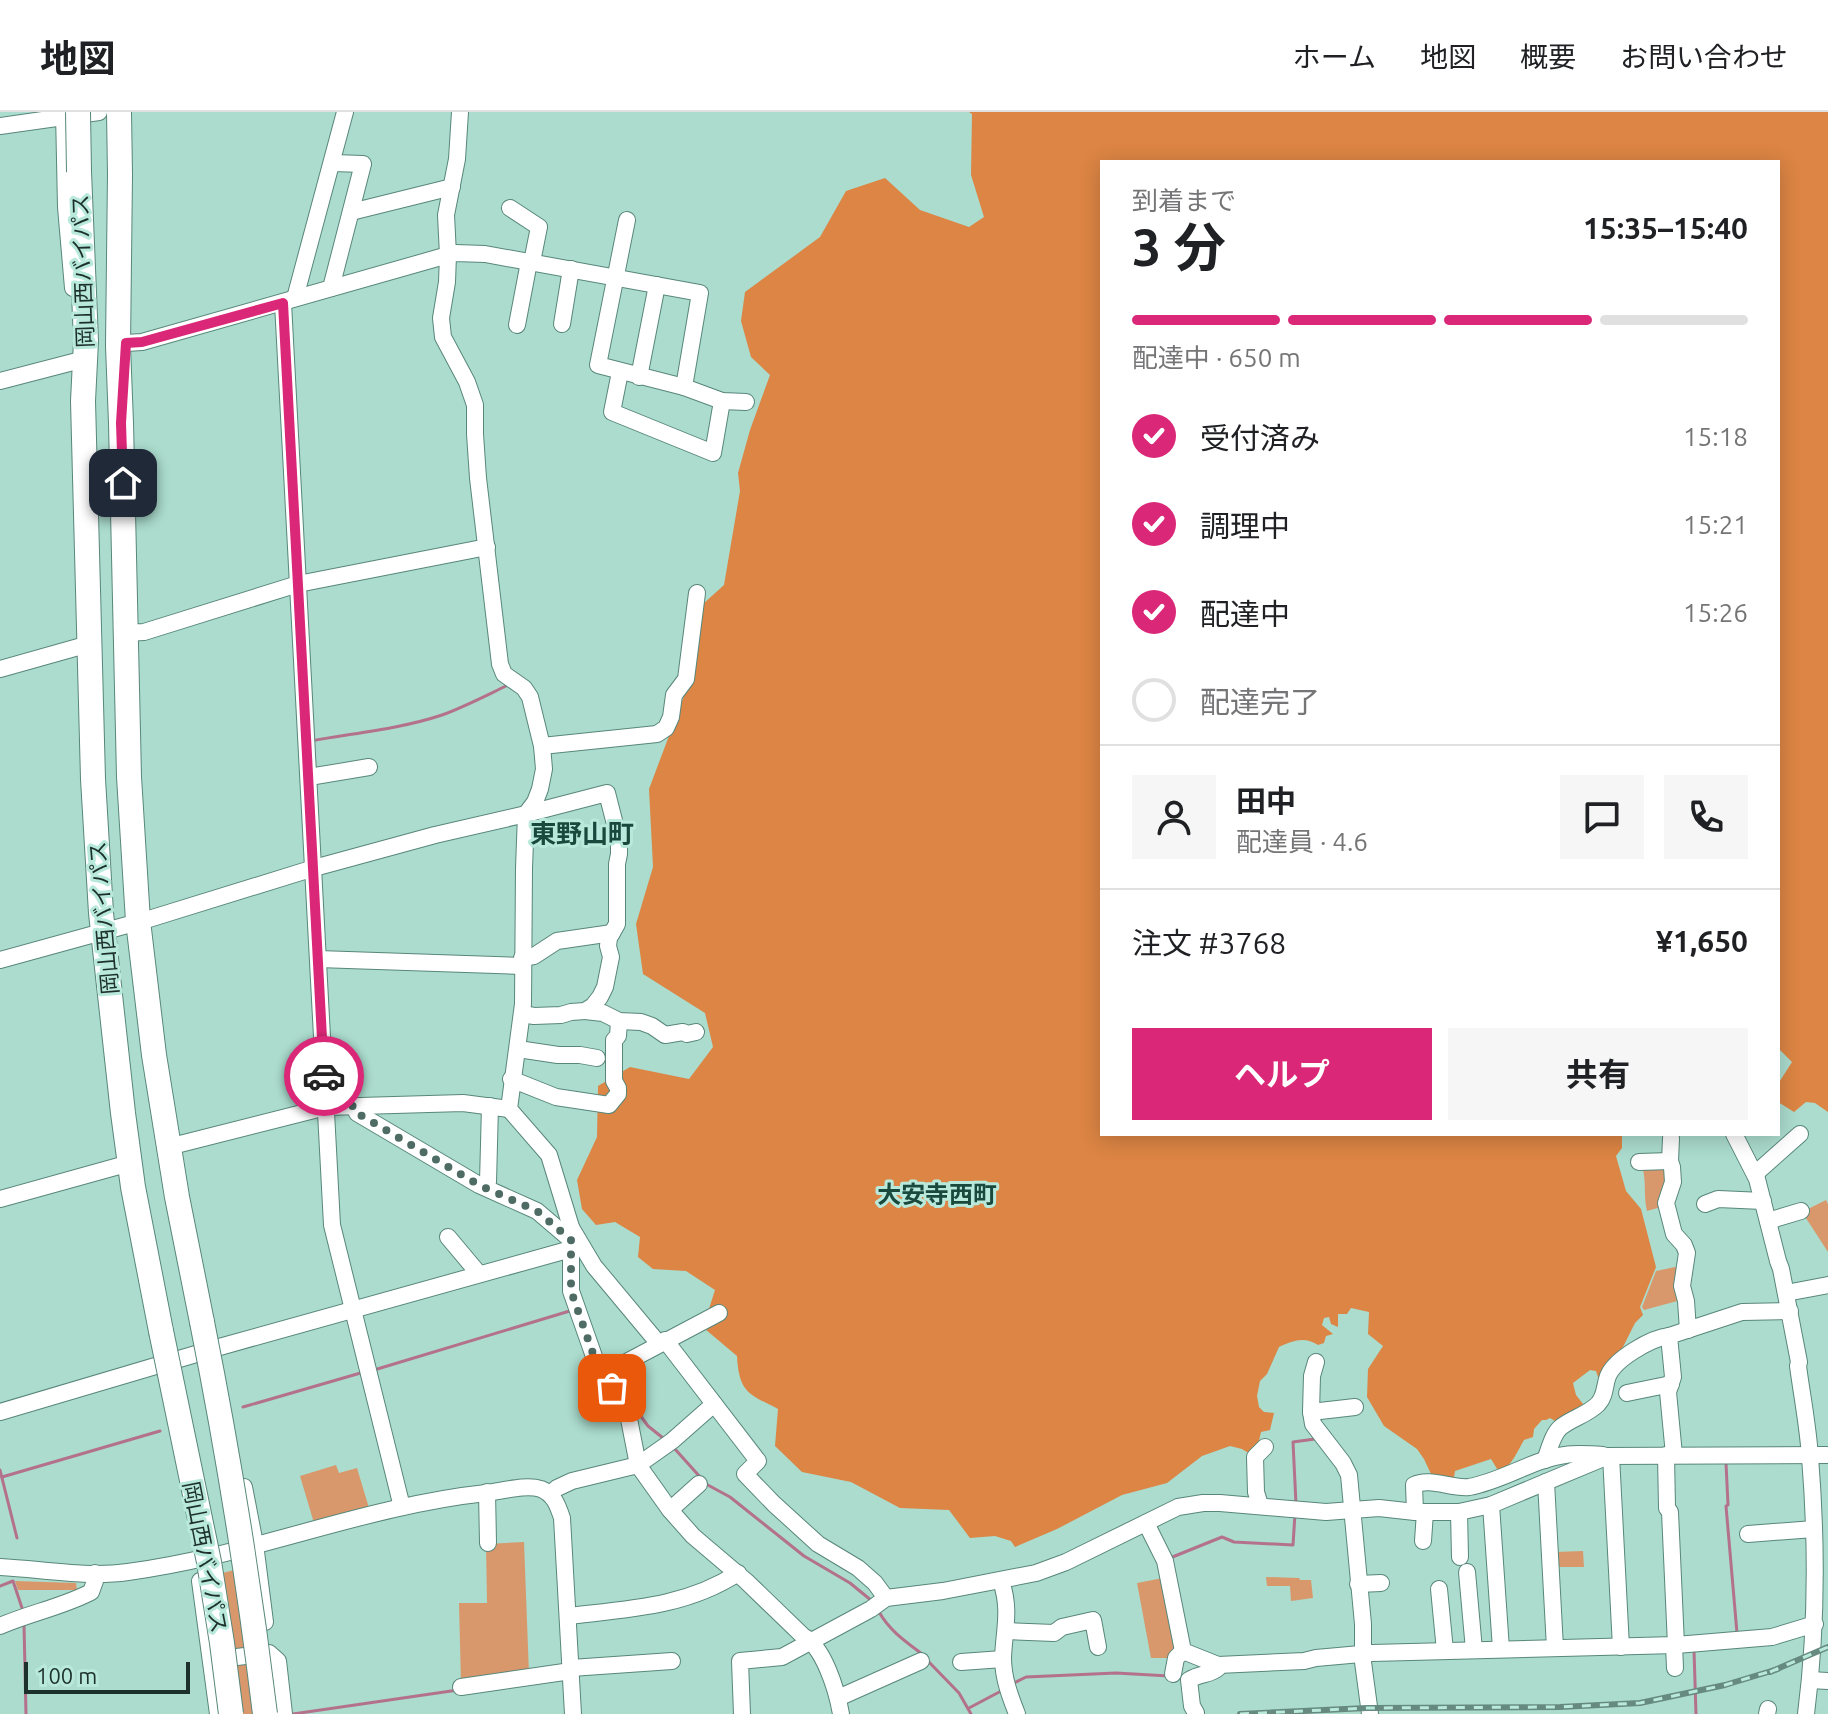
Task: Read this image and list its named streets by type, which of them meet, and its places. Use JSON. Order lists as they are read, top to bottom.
{
  "streets": {
    "highway": ["岡山西バイパス"]
  },
  "districts": ["東野山町", "大安寺西町"],
  "scale_bar": "100 m",
  "page": {
    "header": "地図",
    "nav": [
      "ホーム",
      "地図",
      "概要",
      "お問い合わせ"
    ],
    "heading": ["3 分", "到着まで", "15:35–15:40"],
    "panel": [
      "田中",
      "配達員 · 4.6",
      "注文 #3768",
      "¥1,650"
    ],
    "bar": "配達中 · 650 m",
    "list": [
      ["受付済み", "15:18"],
      ["調理中", "15:21"],
      ["配達中", "15:26"],
      "配達完了"
    ],
    "buttons": ["ヘルプ", "共有"],
    "scale": "100 m"
  }
}
